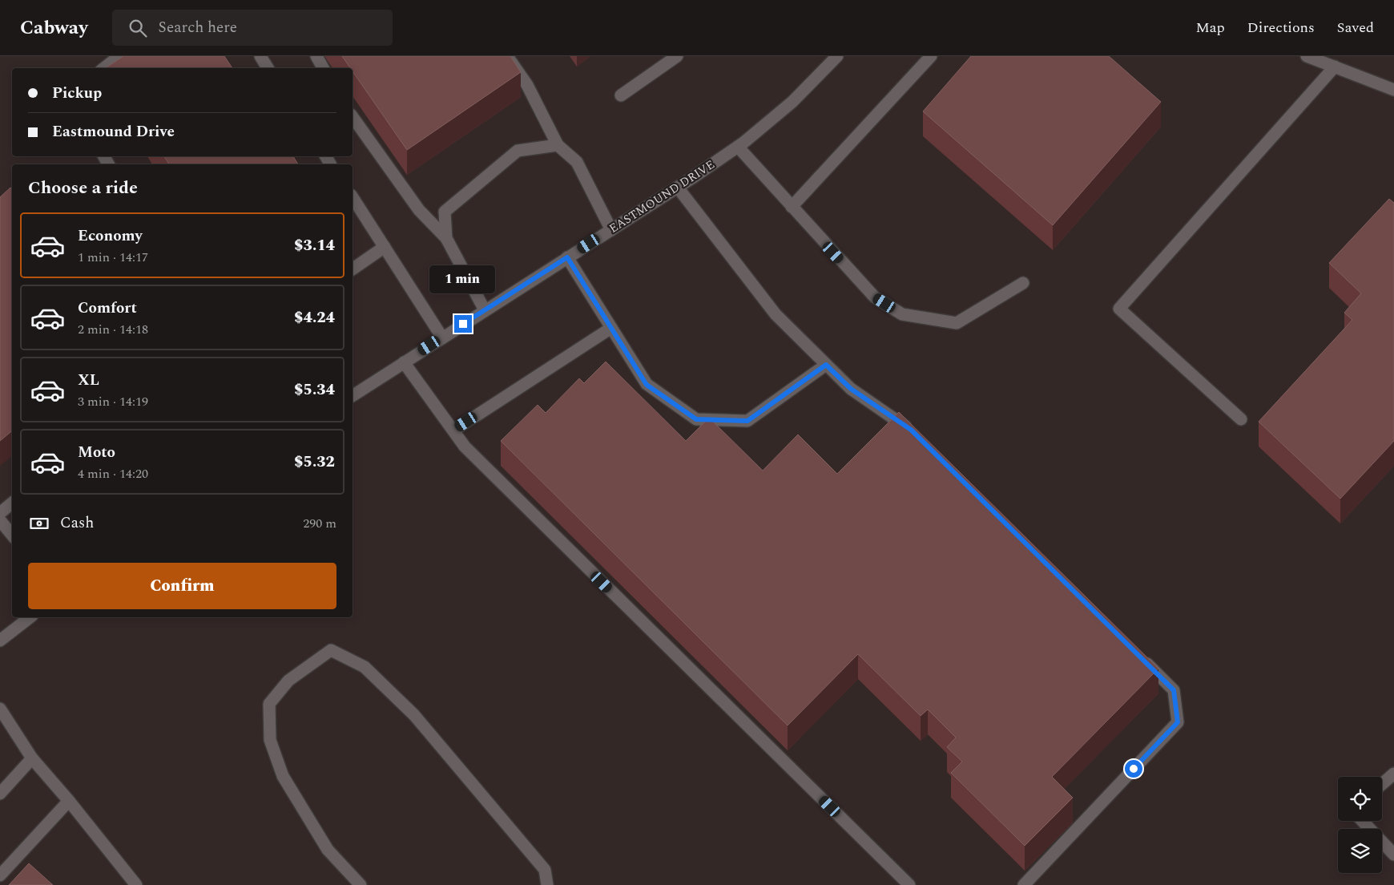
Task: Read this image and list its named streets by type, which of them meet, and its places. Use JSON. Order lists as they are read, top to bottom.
{
  "streets": {
    "street": ["EASTMOUND DRIVE"]
  },
  "page": {
    "header": "Cabway",
    "search": "Search here",
    "nav": ["Map", "Directions", "Saved"],
    "banner": ["Pickup", "Eastmound Drive"],
    "heading": "Choose a ride",
    "list": [
      {
        "name": "Economy",
        "note": "1 min · 14:17",
        "value": "$3.14"
      },
      {
        "name": "Comfort",
        "note": "2 min · 14:18",
        "value": "$4.24"
      },
      {
        "name": "XL",
        "note": "3 min · 14:19",
        "value": "$5.34"
      },
      {
        "name": "Moto",
        "note": "4 min · 14:20",
        "value": "$5.32"
      }
    ],
    "bubble": "1 min",
    "pay": ["Cash", "290 m"],
    "buttons": "Confirm"
  }
}
